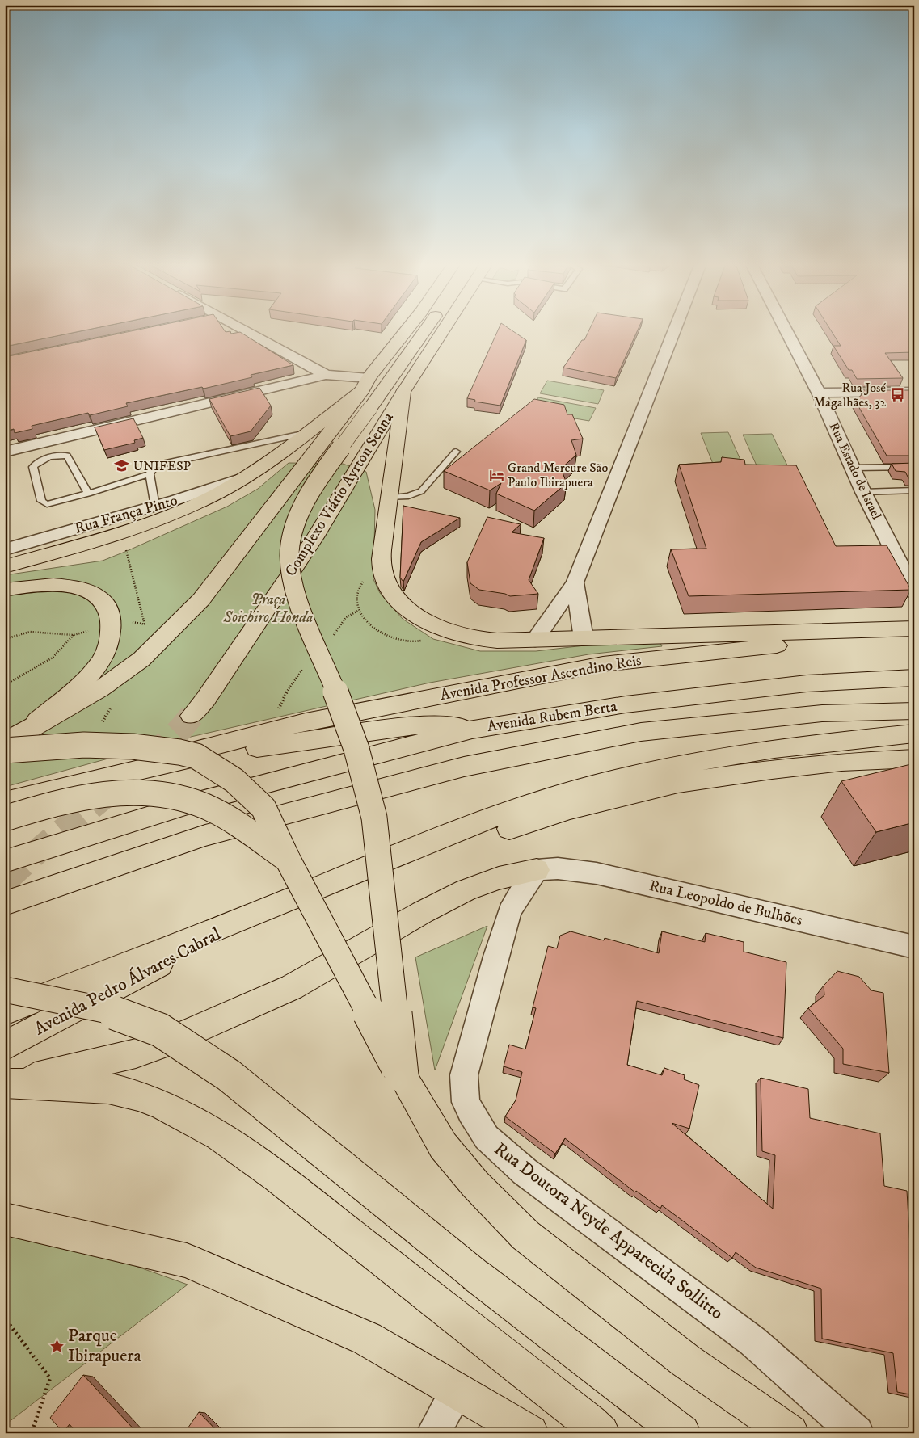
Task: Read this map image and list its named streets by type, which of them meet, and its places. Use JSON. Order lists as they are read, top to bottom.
{
  "streets": {
    "main road": [
      "Complexo Viário Ayrton Senna",
      "Avenida Professor Ascendino Reis",
      "Avenida Rubem Berta",
      "Avenida Pedro Álvares Cabral"
    ],
    "street": [
      "Rua Estado de Israel",
      "Rua França Pinto",
      "Rua Leopoldo de Bulhões",
      "Rua Doutora Neyde Apparecida Sollitto"
    ]
  },
  "crossings": [
    ["Rua Leopoldo de Bulhões", "Rua Doutora Neyde Apparecida Sollitto"]
  ],
  "parks": ["Praça Soichiro Honda"],
  "places": {
    "bus stop": ["Rua José Magalhães, 32"],
    "school or university": ["UNIFESP"],
    "hotel": ["Grand Mercure São Paulo Ibirapuera"],
    "place": ["Parque Ibirapuera"]
  }
}
